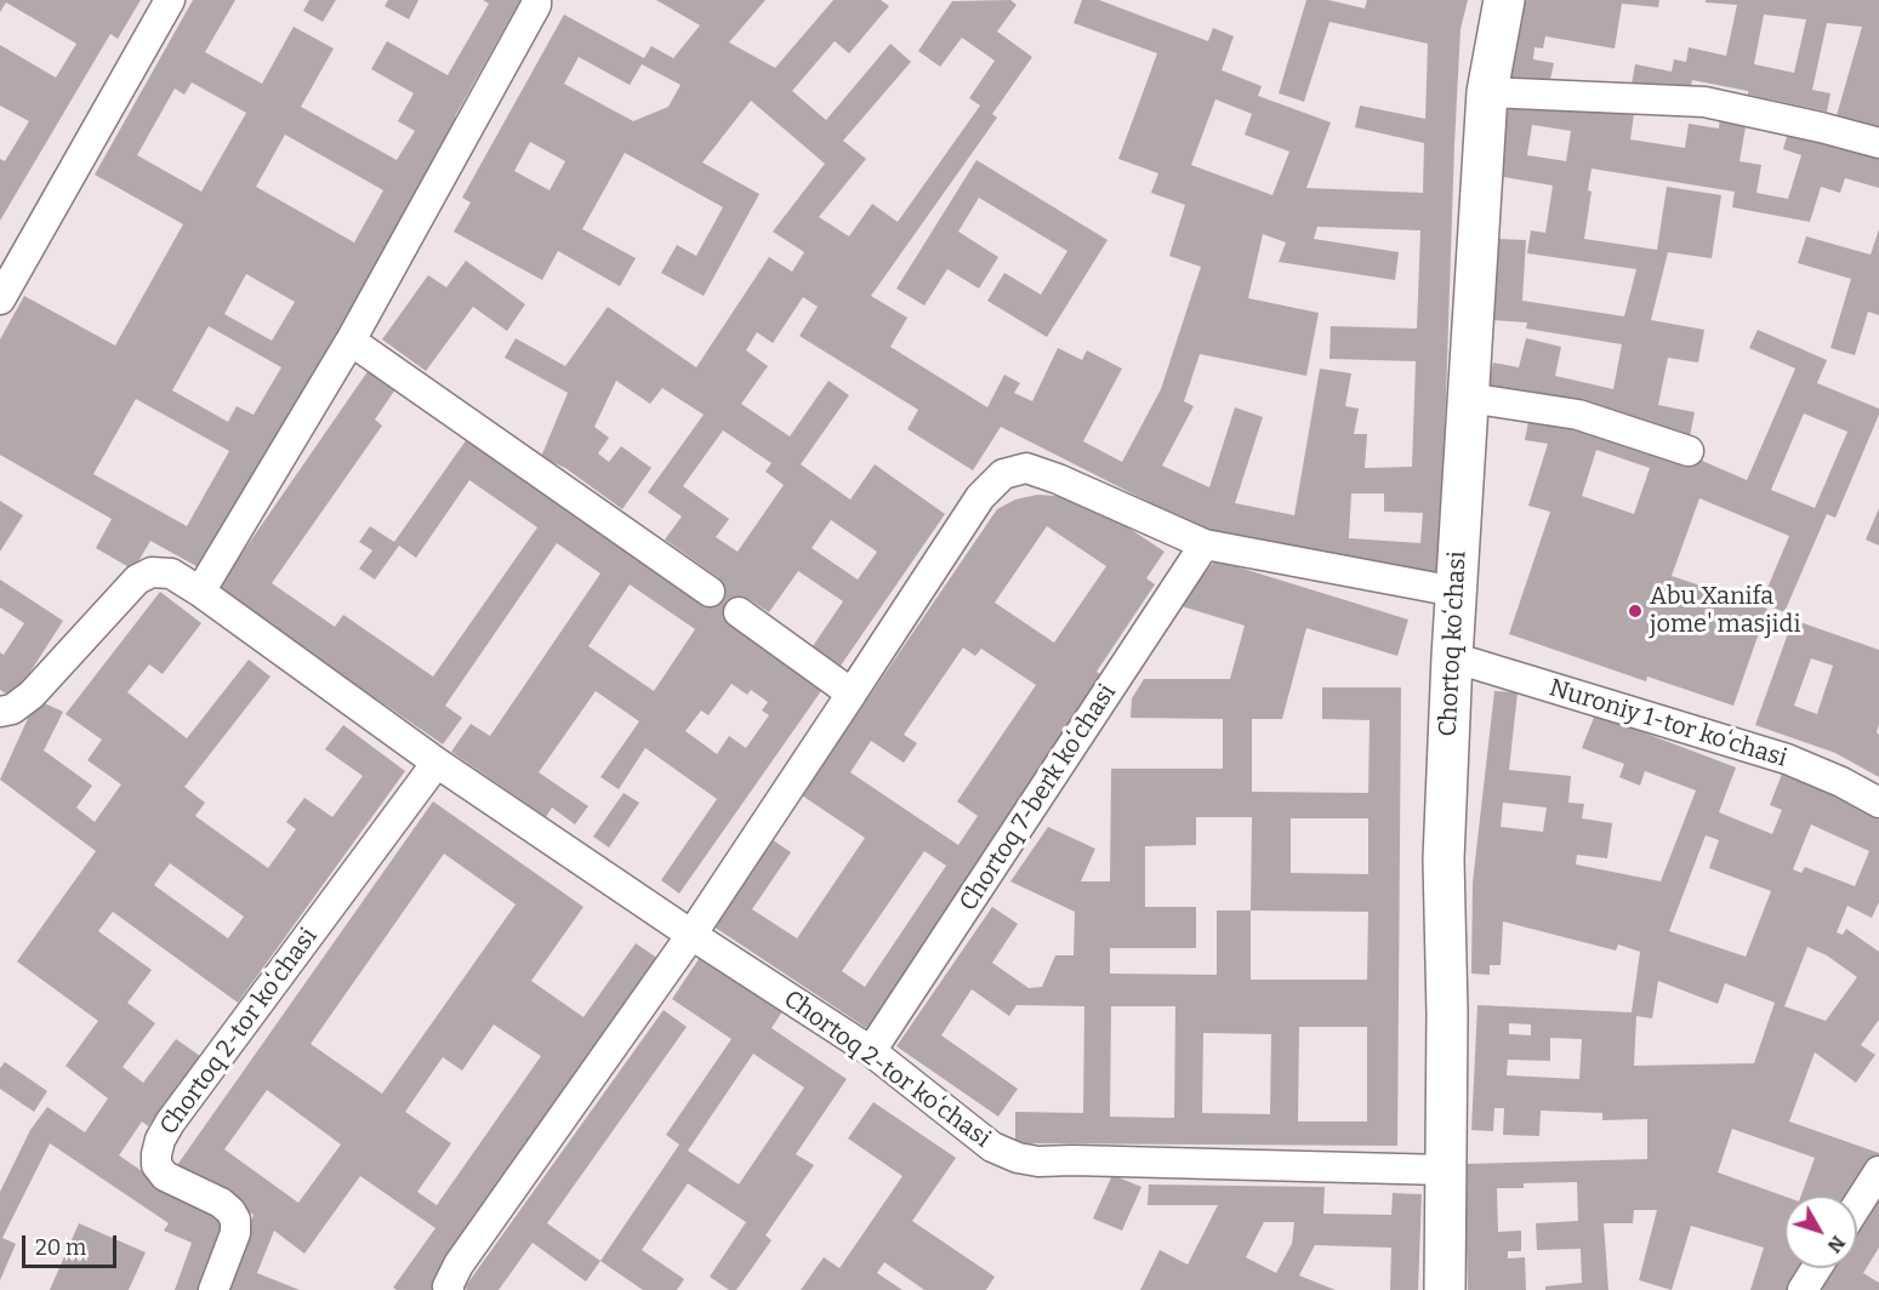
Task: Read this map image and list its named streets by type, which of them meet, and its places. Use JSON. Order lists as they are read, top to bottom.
{
  "streets": {
    "main road": ["Chortoq koʻchasi"],
    "street": ["Nuroniy 1-tor koʻchasi", "Chortoq 7-berk koʻchasi", "Chortoq 2-tor koʻchasi"]
  },
  "crossings": [
    ["Chortoq koʻchasi", "Nuroniy 1-tor koʻchasi"],
    ["Chortoq koʻchasi", "Chortoq 2-tor koʻchasi"],
    ["Chortoq 7-berk koʻchasi", "Chortoq 2-tor koʻchasi"]
  ],
  "places": ["Abu Xanifa jome' masjidi"],
  "scale_bar": "20 m",
  "north": "bottom right"
}
